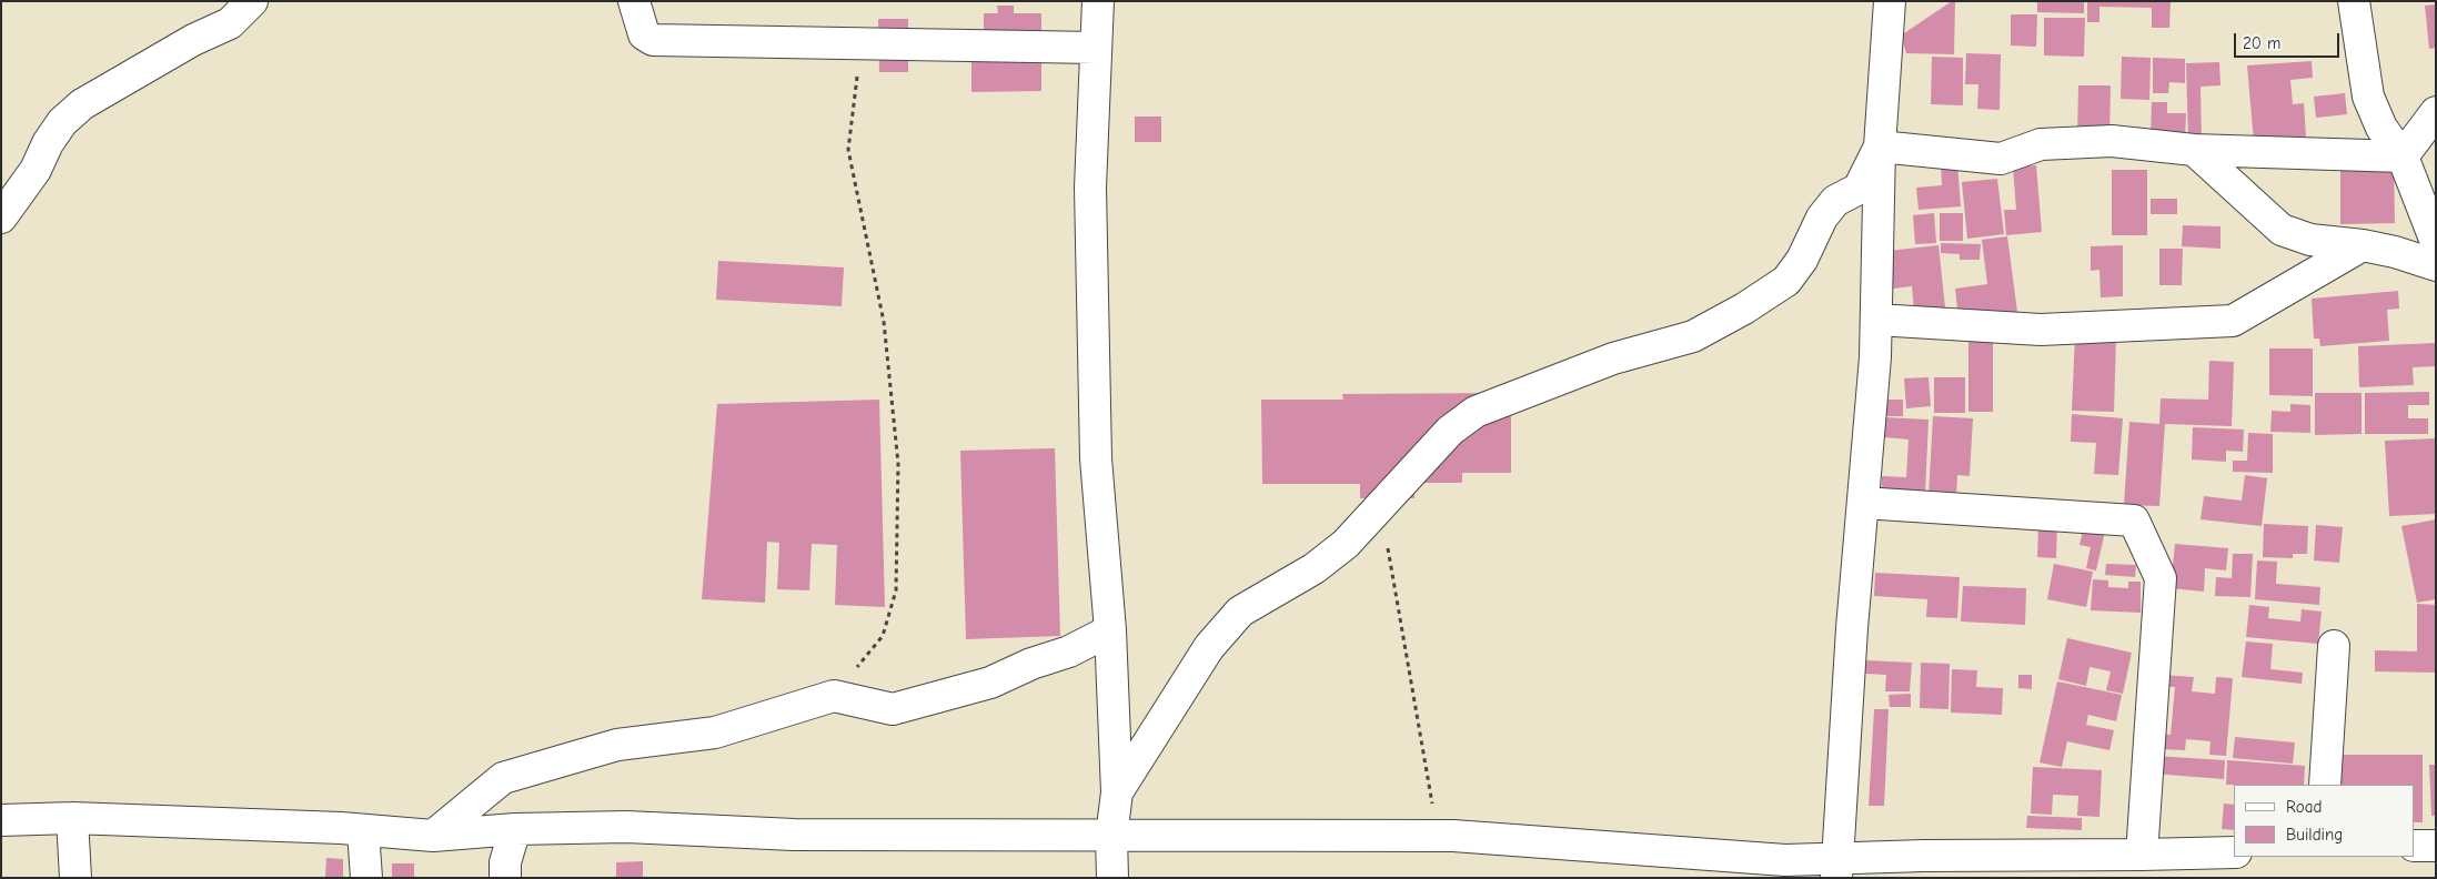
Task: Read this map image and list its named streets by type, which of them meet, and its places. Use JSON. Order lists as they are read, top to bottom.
{
  "legend": ["Road", "Building"],
  "scale_bar": "20 m"
}
